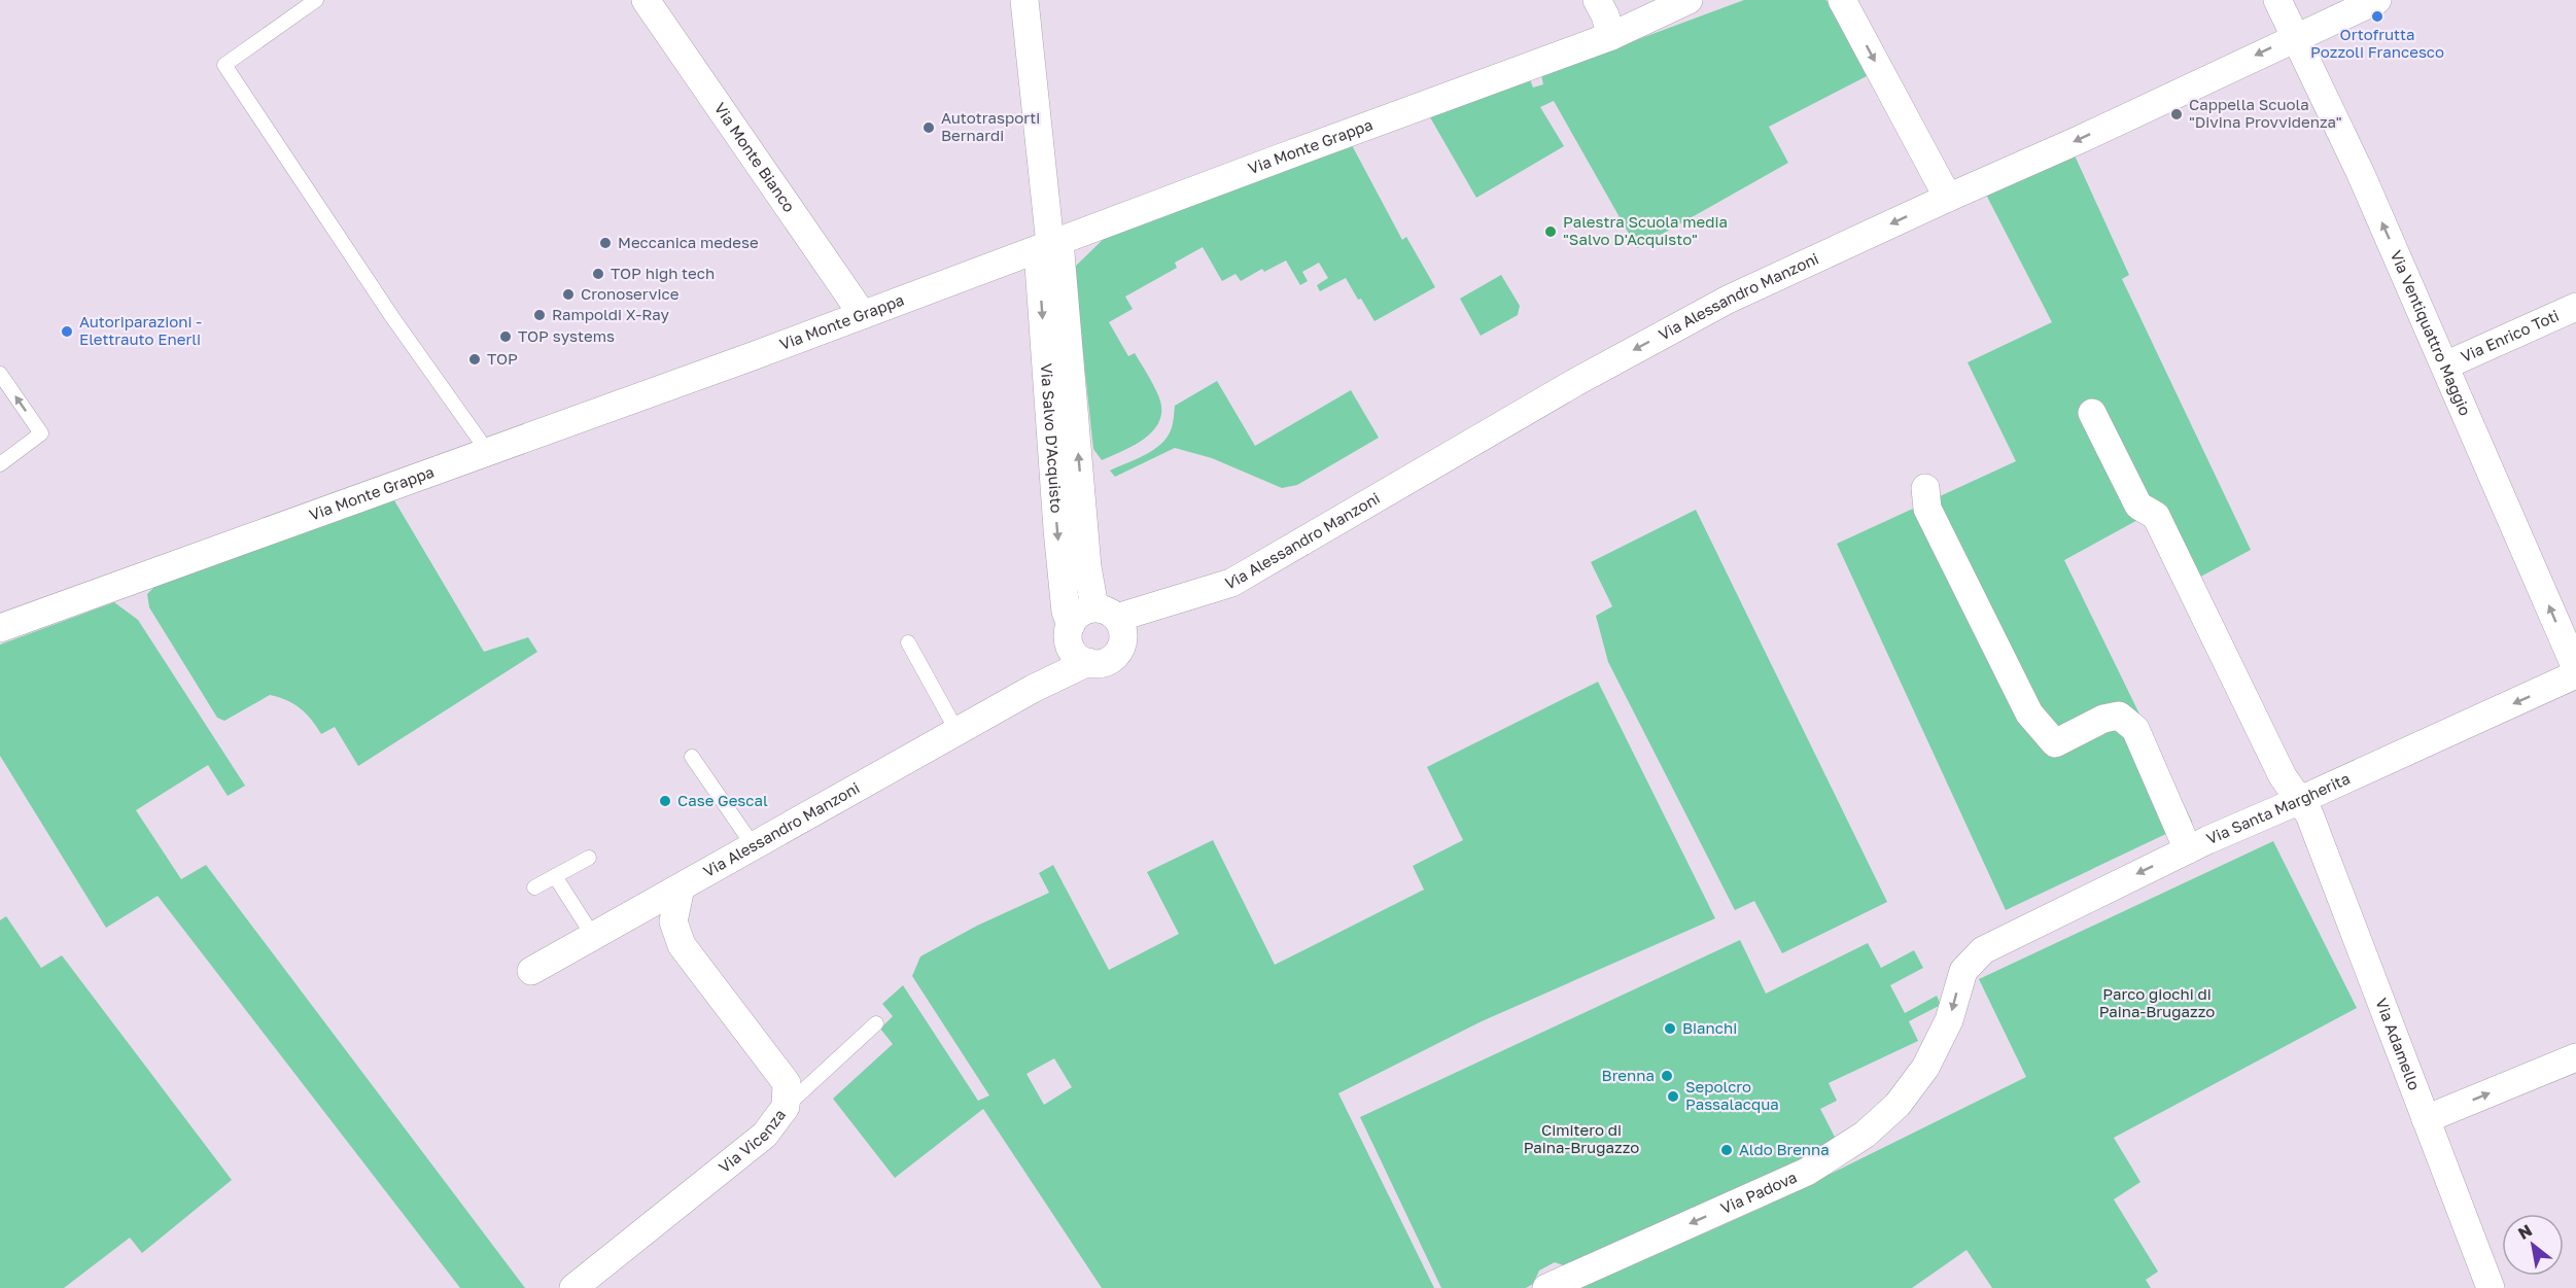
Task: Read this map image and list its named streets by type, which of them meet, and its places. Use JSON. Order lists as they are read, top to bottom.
{
  "streets": {
    "street": [
      "Via Monte Grappa",
      "Via Monte Bianco",
      "Via Alessandro Manzoni",
      "Via Ventiquattro Maggio",
      "Via Enrico Toti",
      "Via Salvo D'Acquisto",
      "Via Santa Margherita",
      "Via Adamello",
      "Via Vicenza",
      "Via Padova"
    ]
  },
  "crossings": [
    ["Via Monte Grappa", "Via Monte Bianco"],
    ["Via Monte Grappa", "Via Salvo D'Acquisto"],
    ["Via Alessandro Manzoni", "Via Ventiquattro Maggio"],
    ["Via Alessandro Manzoni", "Via Salvo D'Acquisto"],
    ["Via Alessandro Manzoni", "Via Vicenza"],
    ["Via Ventiquattro Maggio", "Via Enrico Toti"],
    ["Via Santa Margherita", "Via Adamello"],
    ["Via Santa Margherita", "Via Padova"]
  ],
  "one_way": [
    "Via Alessandro Manzoni",
    "Via Ventiquattro Maggio",
    "Via Santa Margherita",
    "Via Padova"
  ],
  "parks": ["Parco giochi di Paina-Brugazzo", "Cimitero di Paina-Brugazzo"],
  "places": [
    "Ortofrutta Pozzoli Francesco",
    "Cappella Scuola \"Divina Provvidenza\"",
    "Autotrasporti Bernardi",
    "Palestra Scuola media \"Salvo D'Acquisto\"",
    "Meccanica medese",
    "TOP high tech",
    "Cronoservice",
    "Rampoldi X-Ray",
    "Autoriparazioni - Elettrauto Enerli",
    "TOP systems",
    "TOP",
    "Case Gescal",
    "Bianchi",
    "Brenna",
    "Sepolcro Passalacqua",
    "Aldo Brenna"
  ],
  "north": "top left"
}
